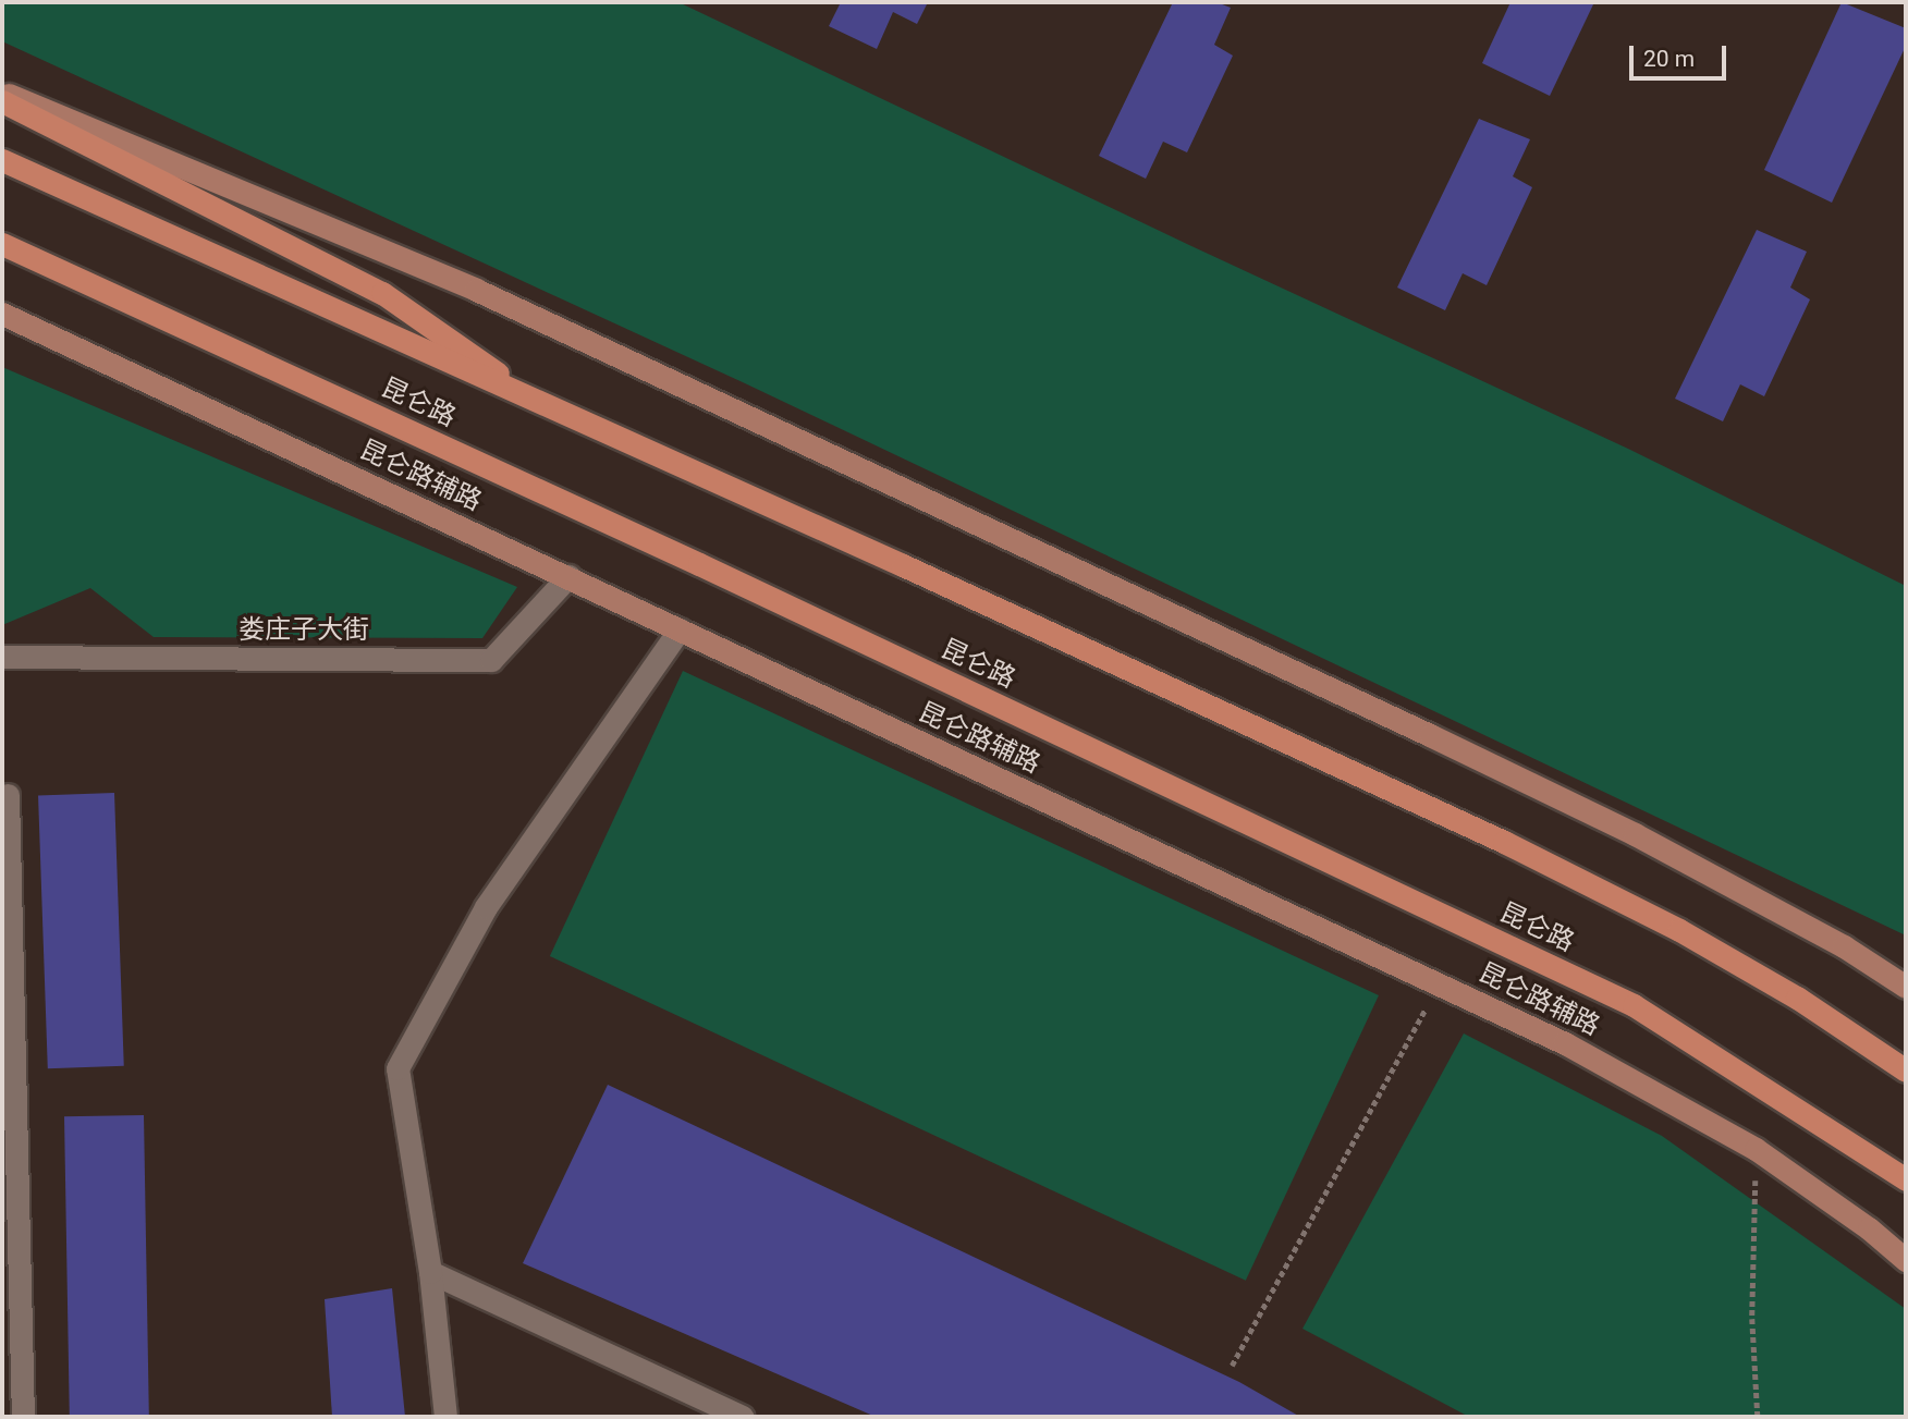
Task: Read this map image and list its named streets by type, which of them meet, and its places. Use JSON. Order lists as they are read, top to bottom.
{
  "streets": {
    "highway": ["昆仑路"],
    "main road": ["昆仑路辅路"],
    "street": ["娄庄子大街"]
  },
  "crossings": [
    ["昆仑路辅路", "娄庄子大街"]
  ],
  "scale_bar": "20 m"
}
